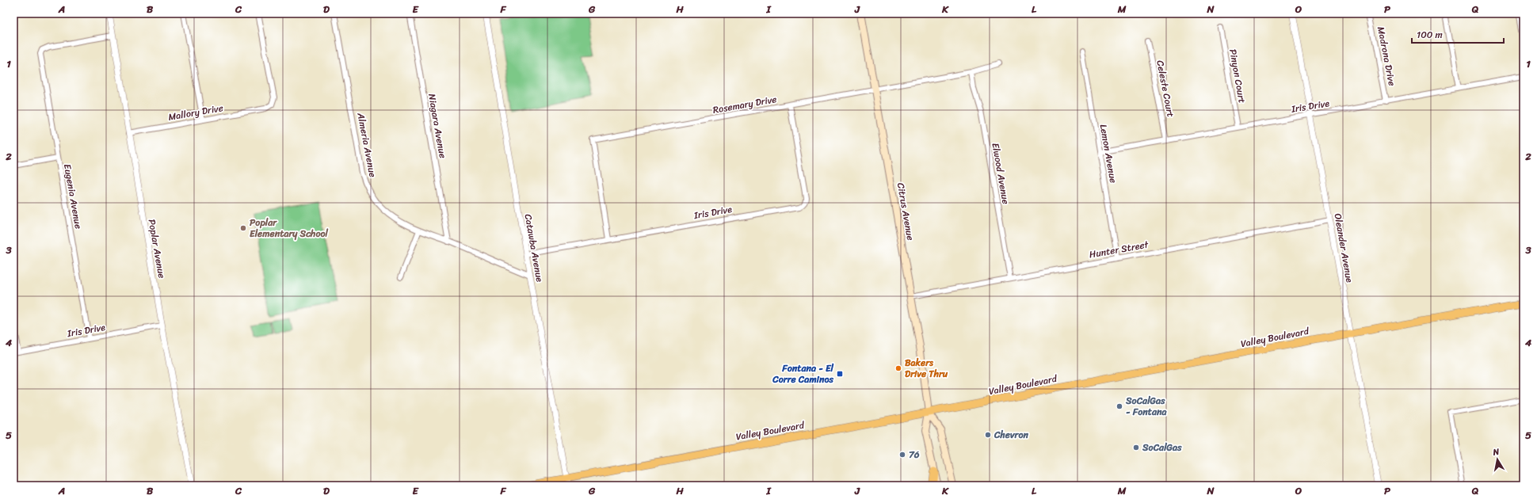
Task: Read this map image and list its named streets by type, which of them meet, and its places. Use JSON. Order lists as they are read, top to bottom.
{
  "streets": {
    "main road": ["Citrus Avenue", "Valley Boulevard"],
    "street": [
      "Madrona Drive",
      "Pinyon Court",
      "Celeste Court",
      "Rosemary Drive",
      "Iris Drive",
      "Mallory Drive",
      "Niagara Avenue",
      "Almeria Avenue",
      "Lemon Avenue",
      "Elwood Avenue",
      "Eugenia Avenue",
      "Catawba Avenue",
      "Oleander Avenue",
      "Poplar Avenue",
      "Hunter Street"
    ]
  },
  "crossings": [
    ["Madrona Drive", "Iris Drive"],
    ["Pinyon Court", "Iris Drive"],
    ["Celeste Court", "Iris Drive"],
    ["Rosemary Drive", "Iris Drive"],
    ["Rosemary Drive", "Elwood Avenue"],
    ["Rosemary Drive", "Citrus Avenue"],
    ["Iris Drive", "Lemon Avenue"],
    ["Iris Drive", "Eugenia Avenue"],
    ["Iris Drive", "Catawba Avenue"],
    ["Iris Drive", "Oleander Avenue"],
    ["Iris Drive", "Poplar Avenue"],
    ["Mallory Drive", "Poplar Avenue"],
    ["Niagara Avenue", "Almeria Avenue"],
    ["Almeria Avenue", "Catawba Avenue"],
    ["Lemon Avenue", "Hunter Street"],
    ["Elwood Avenue", "Hunter Street"],
    ["Eugenia Avenue", "Poplar Avenue"],
    ["Citrus Avenue", "Hunter Street"],
    ["Citrus Avenue", "Valley Boulevard"],
    ["Catawba Avenue", "Valley Boulevard"],
    ["Oleander Avenue", "Hunter Street"],
    ["Oleander Avenue", "Valley Boulevard"]
  ],
  "places": {
    "other": [
      "Poplar Elementary School",
      "Bakers Drive Thru",
      "SoCalGas - Fontana",
      "Chevron",
      "SoCalGas",
      "76"
    ],
    "transit": ["Fontana - El Corre Caminos"]
  },
  "scale_bar": "100 m",
  "north": "top",
  "grid": {
    "columns": [
      "A",
      "B",
      "C",
      "D",
      "E",
      "F",
      "G",
      "H",
      "I",
      "J",
      "K",
      "L",
      "M",
      "N",
      "O",
      "P",
      "Q"
    ],
    "rows": [
      "1",
      "2",
      "3",
      "4",
      "5"
    ]
  }
}
